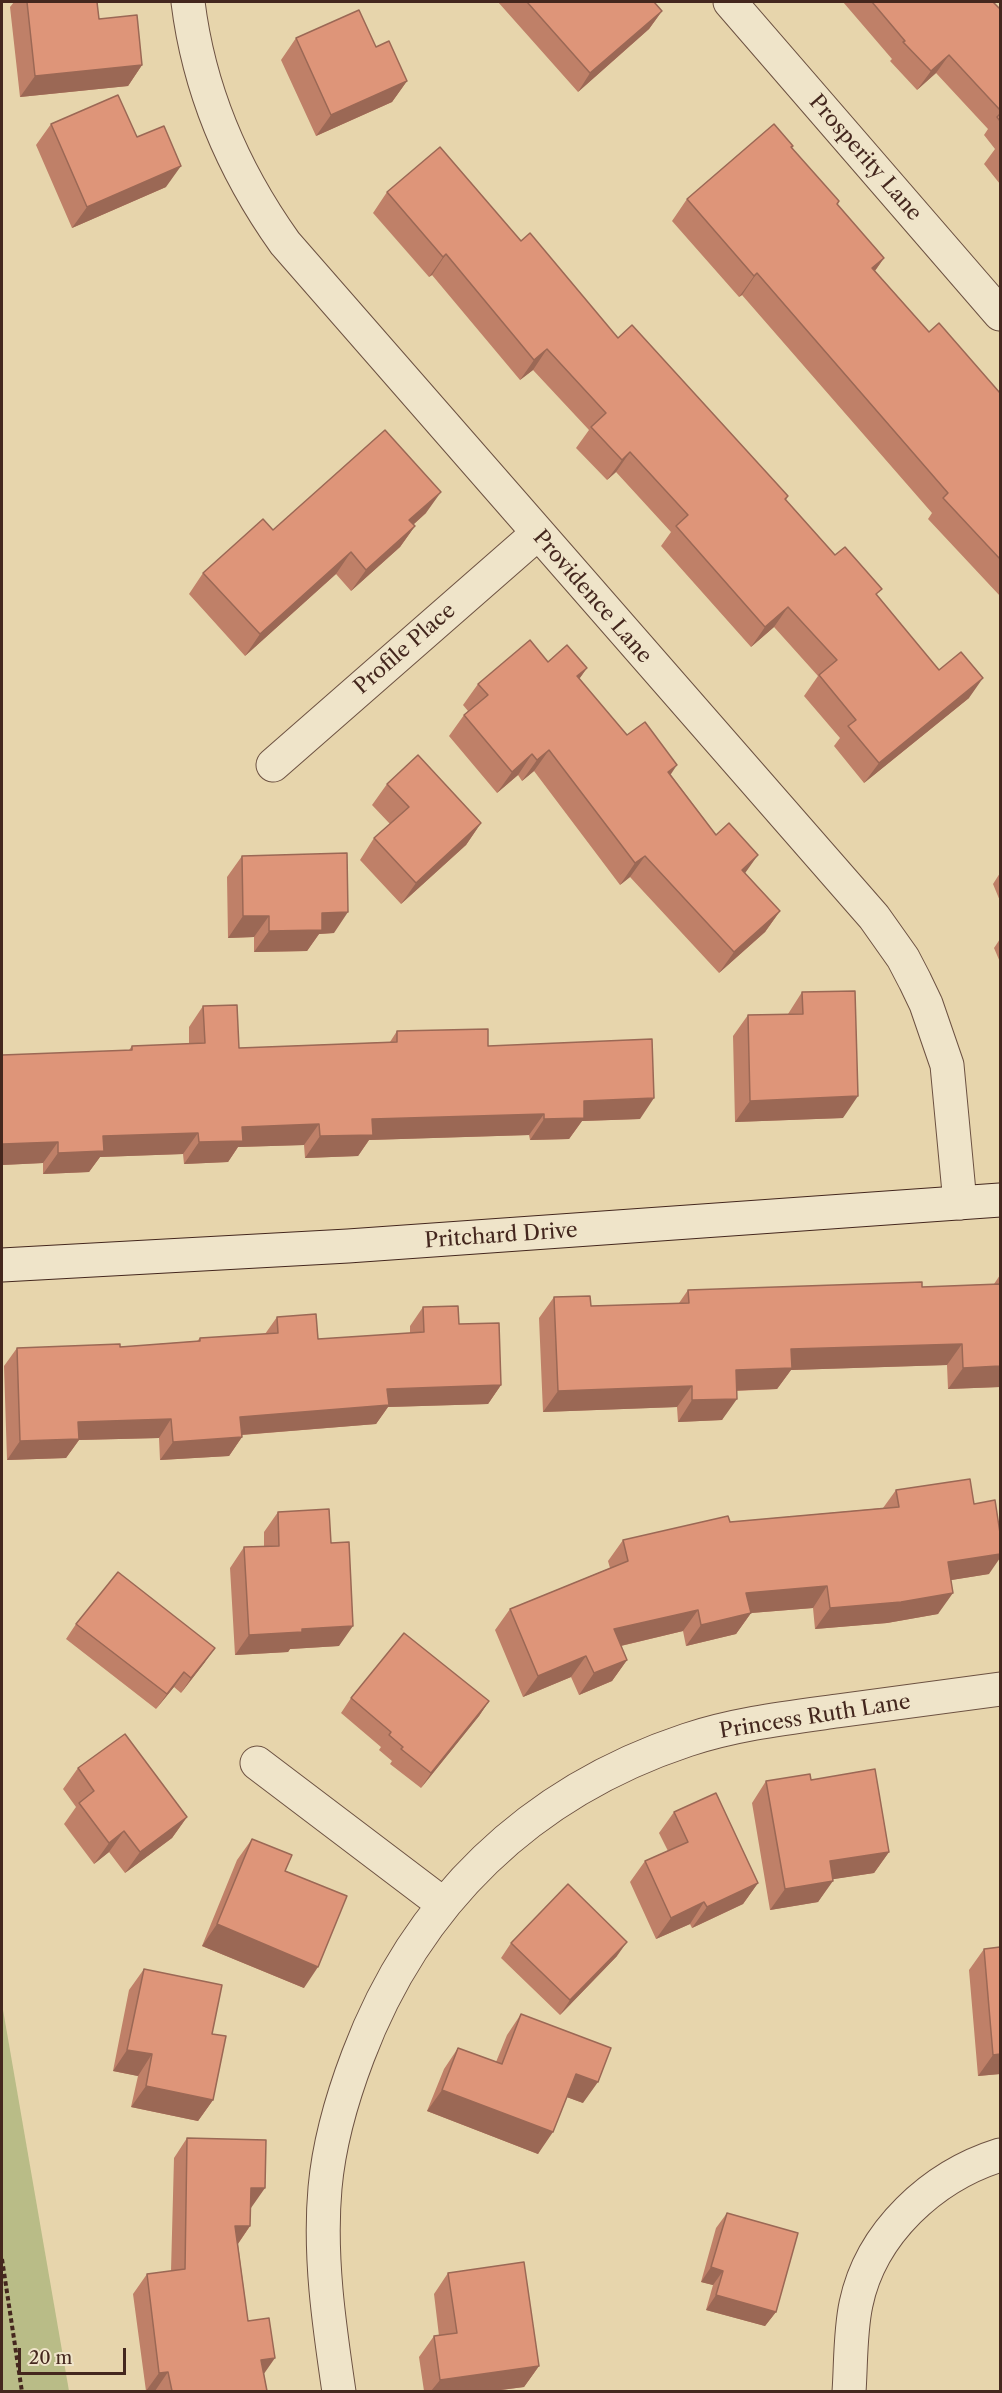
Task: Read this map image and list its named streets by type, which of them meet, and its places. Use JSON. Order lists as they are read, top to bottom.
{
  "streets": {
    "street": [
      "Prosperity Lane",
      "Providence Lane",
      "Profile Place",
      "Pritchard Drive",
      "Princess Ruth Lane"
    ]
  },
  "crossings": [
    ["Providence Lane", "Profile Place"],
    ["Providence Lane", "Pritchard Drive"]
  ],
  "scale_bar": "20 m"
}
